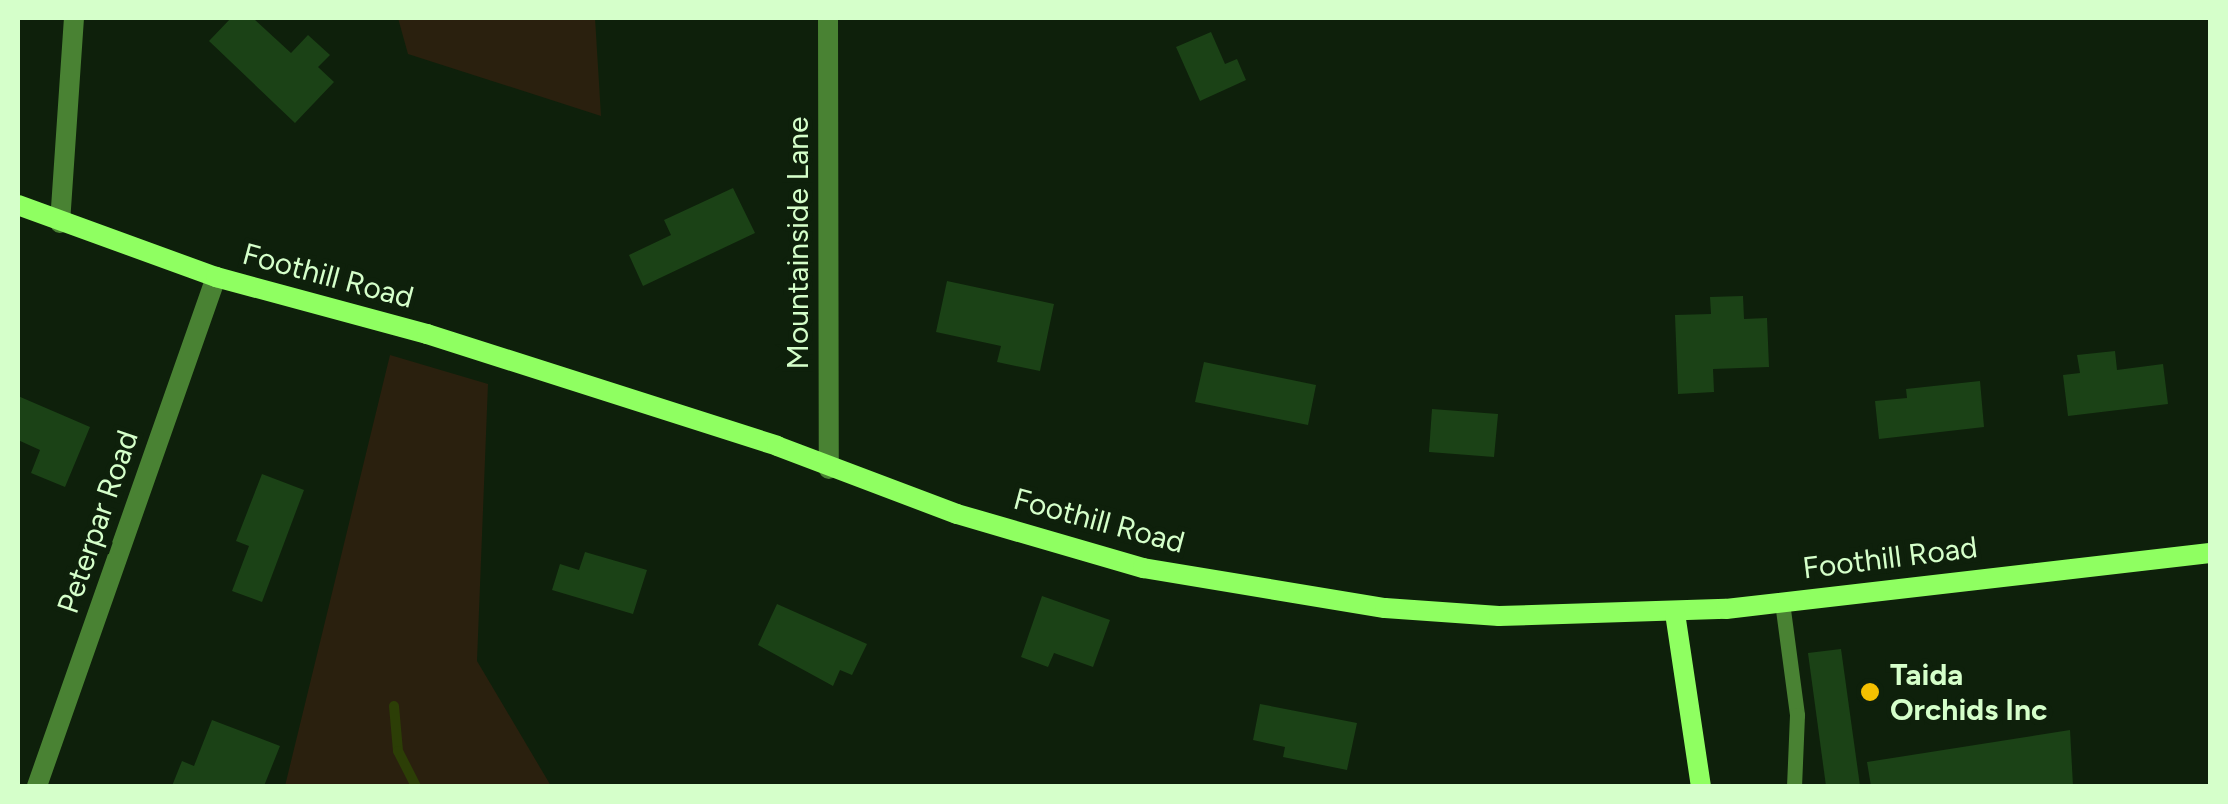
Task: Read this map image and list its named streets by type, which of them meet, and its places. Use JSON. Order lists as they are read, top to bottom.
{
  "streets": {
    "street": ["Mountainside Lane", "Foothill Road", "Peterpar Road"]
  },
  "crossings": [
    ["Mountainside Lane", "Foothill Road"],
    ["Foothill Road", "Peterpar Road"]
  ],
  "places": ["Taida Orchids Inc"]
}
